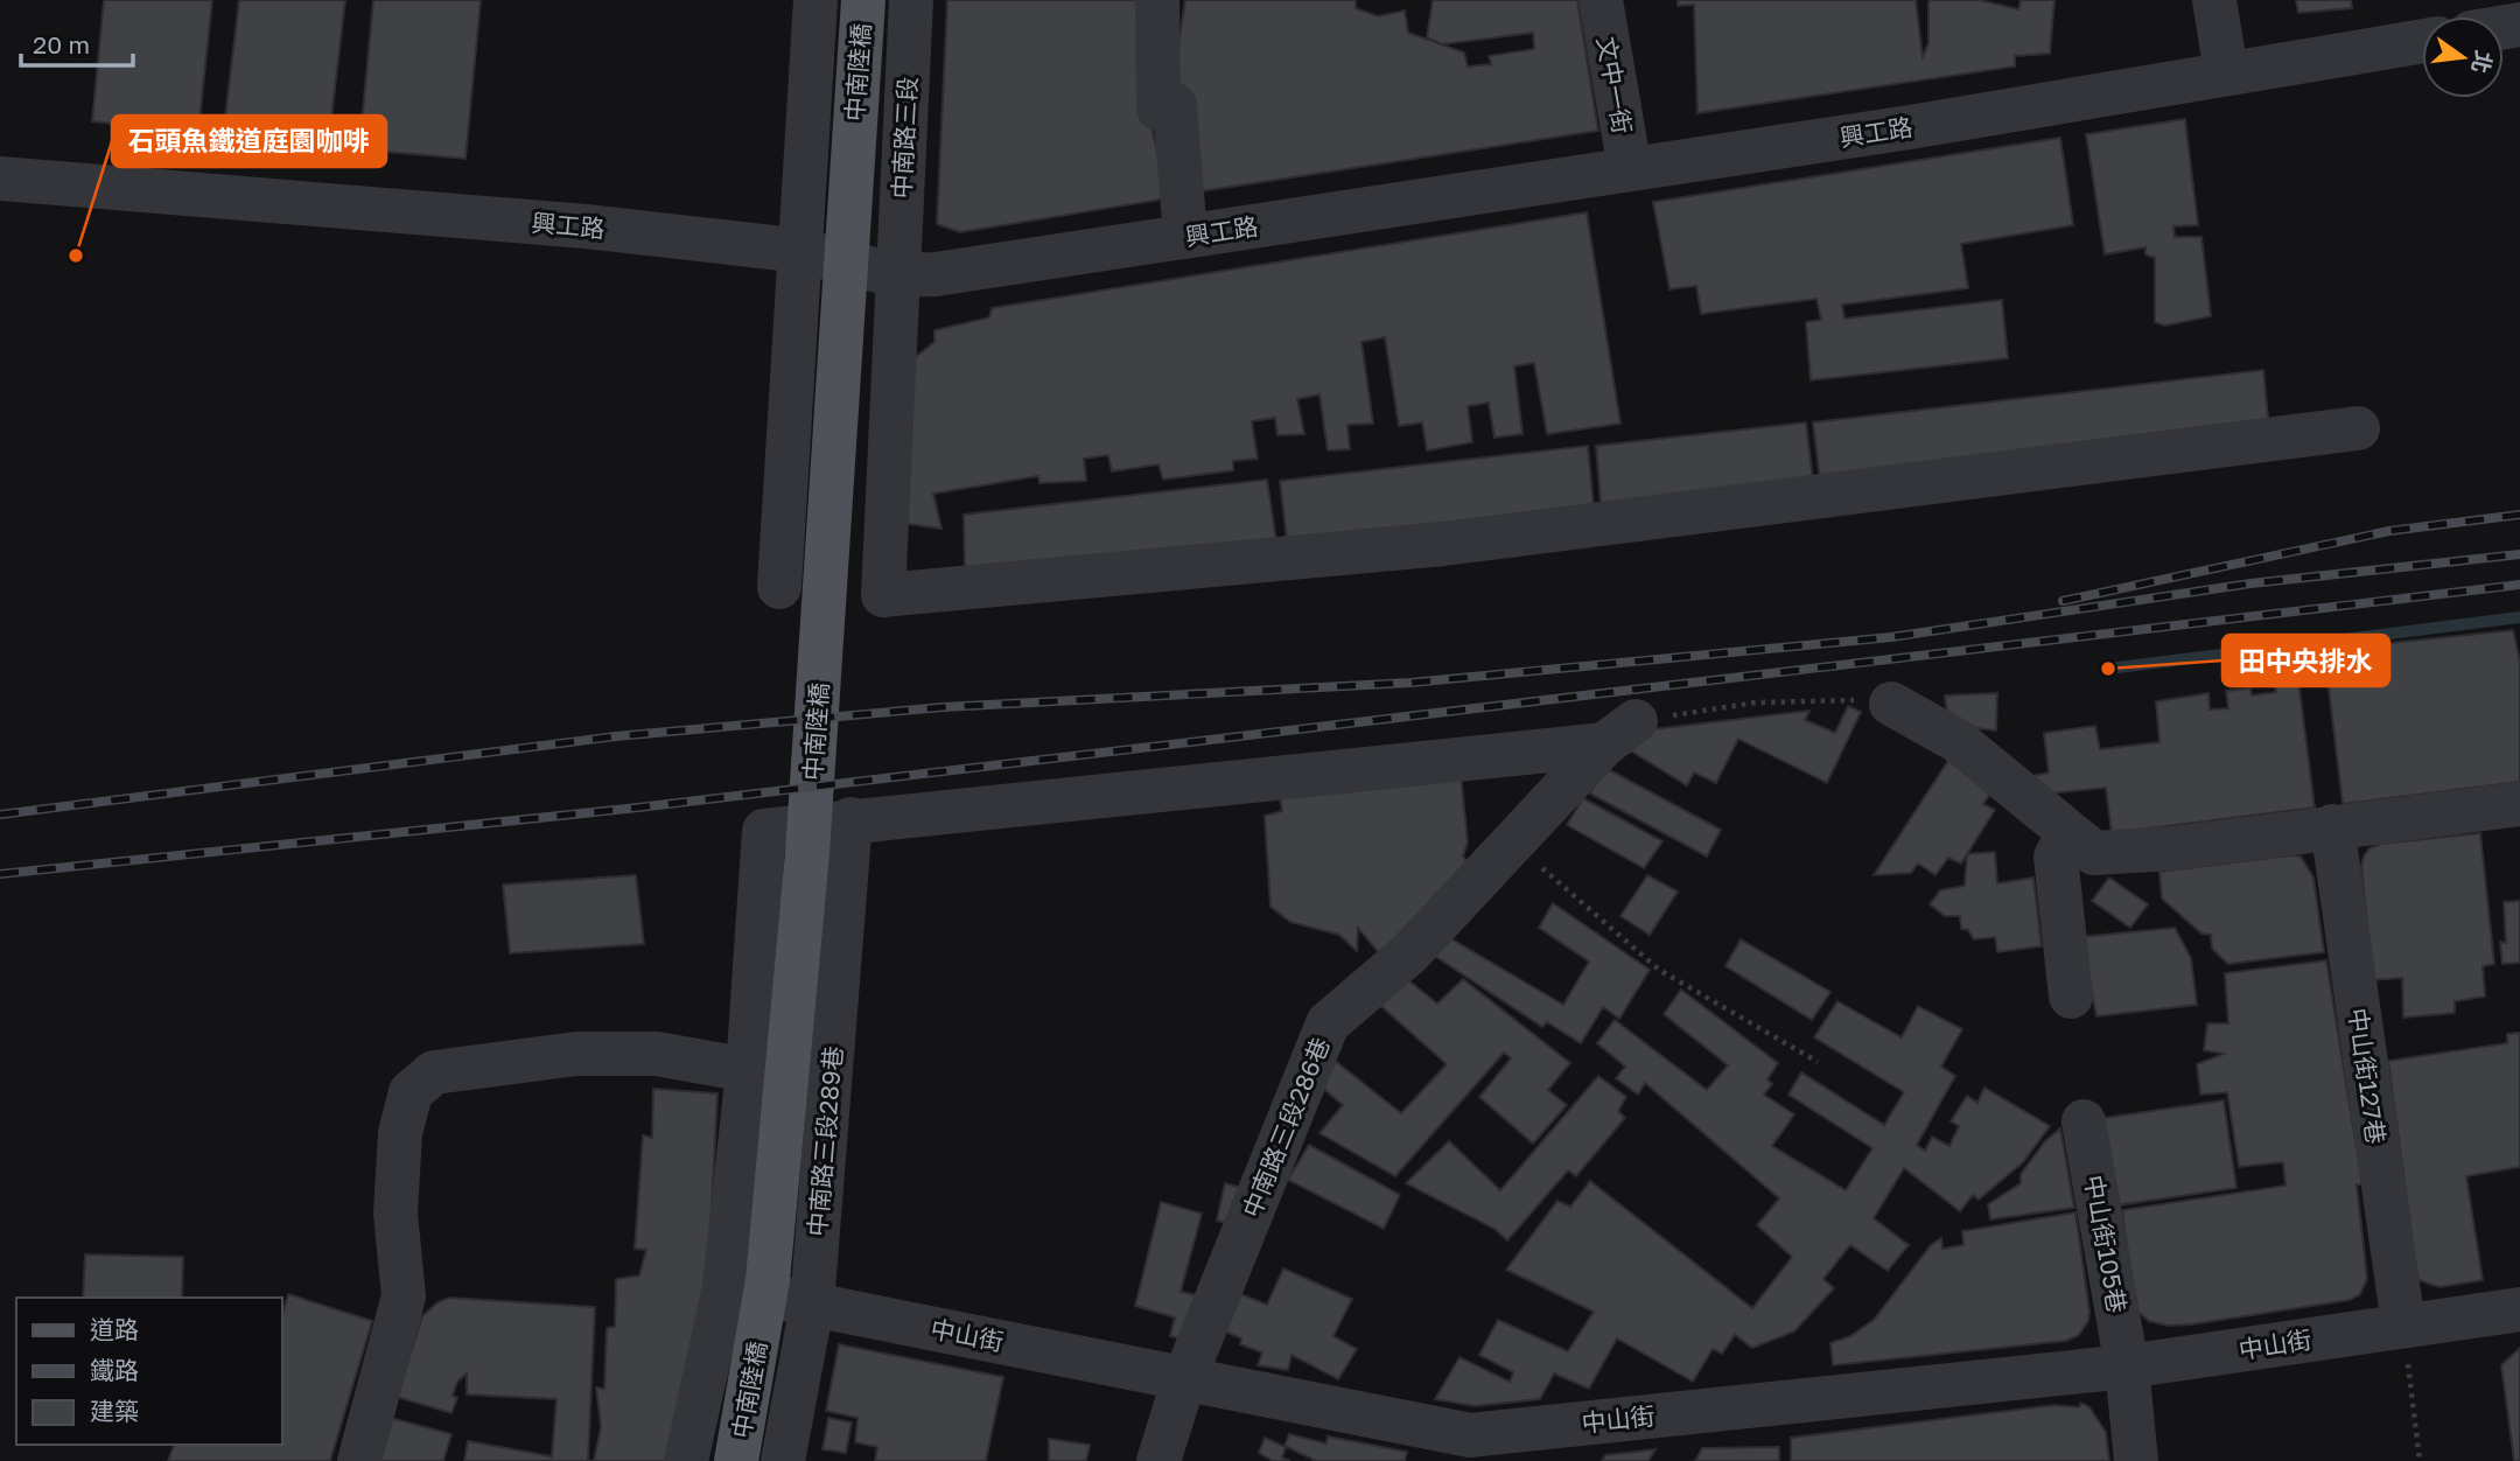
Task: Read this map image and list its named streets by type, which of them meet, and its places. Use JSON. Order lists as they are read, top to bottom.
{
  "streets": {
    "main road": ["中南陸橋"],
    "street": [
      "文中一街",
      "興工路",
      "中南路三段",
      "中山街127巷",
      "中南路三段286巷",
      "中南路三段289巷",
      "中山街105巷",
      "中山街"
    ]
  },
  "crossings": [
    ["文中一街", "興工路"],
    ["興工路", "中南路三段"],
    ["中山街127巷", "中山街"],
    ["中南路三段286巷", "中山街"],
    ["中南路三段289巷", "中山街"],
    ["中山街105巷", "中山街"]
  ],
  "places": ["石頭魚鐵道庭園咖啡", "田中央排水"],
  "legend": ["道路", "鐵路", "建築"],
  "scale_bar": "20 m",
  "north": "right"
}
